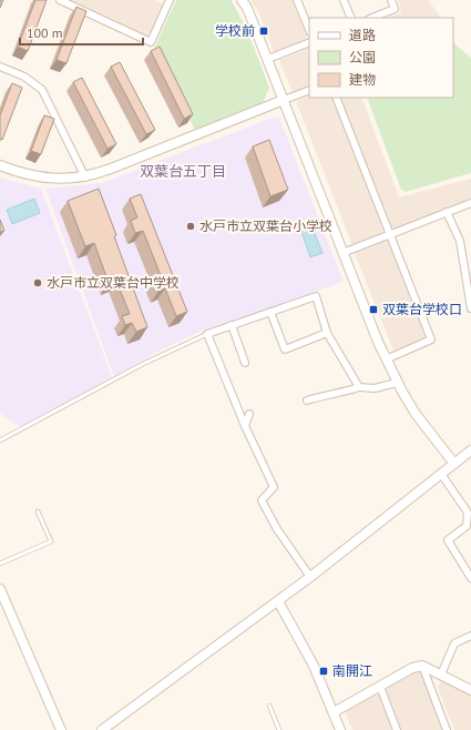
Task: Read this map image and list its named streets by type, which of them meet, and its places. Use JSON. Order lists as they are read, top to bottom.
{
  "districts": ["双葉台五丁目"],
  "places": {
    "transit": ["学校前", "双葉台学校口", "南開江"],
    "other": ["水戸市立双葉台小学校", "水戸市立双葉台中学校"]
  },
  "legend": ["道路", "公園", "建物"],
  "scale_bar": "100 m"
}
